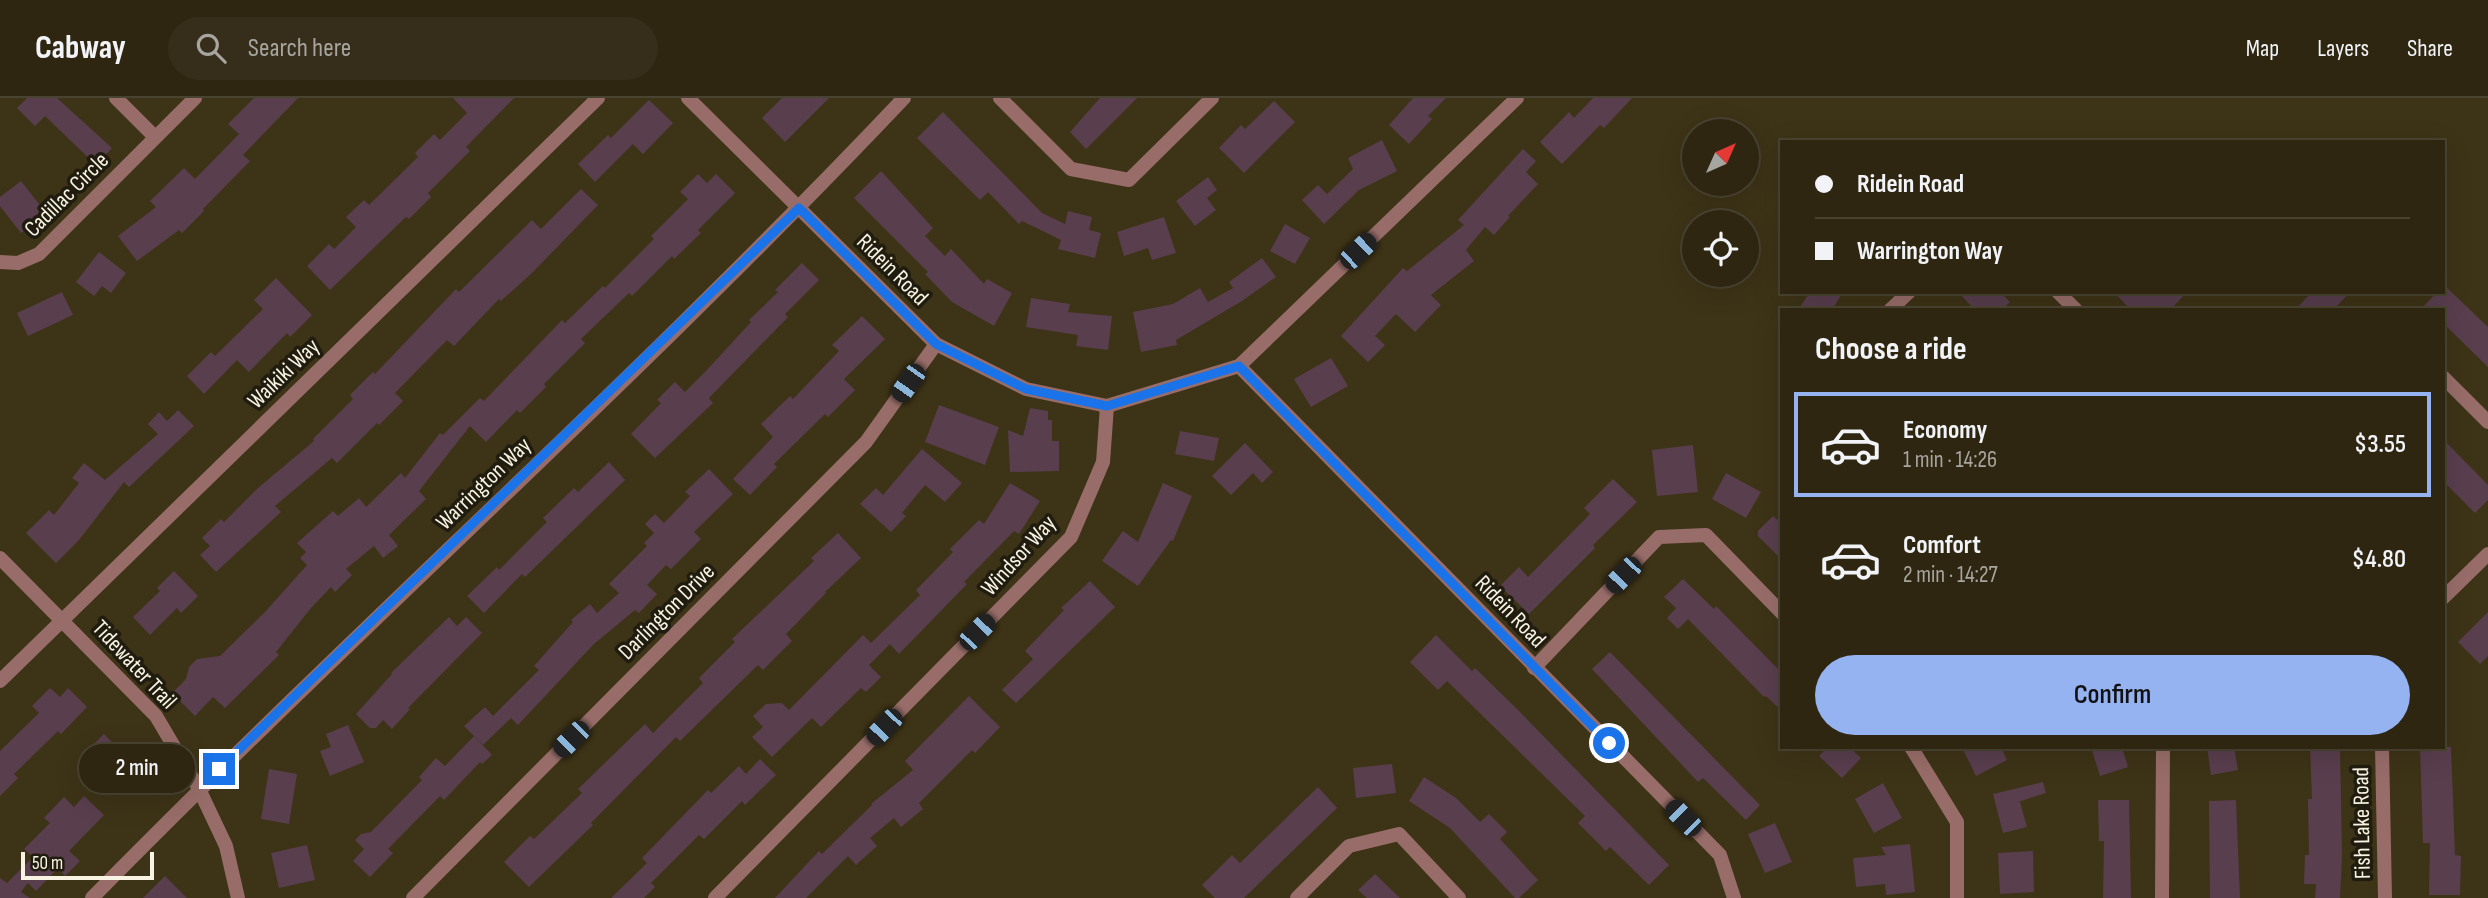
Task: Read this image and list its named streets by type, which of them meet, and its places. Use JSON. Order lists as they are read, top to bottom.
{
  "streets": {
    "street": [
      "Cadillac Circle",
      "Ridein Road",
      "Waikiki Way",
      "Warrington Way",
      "Windsor Way",
      "Darlington Drive",
      "Tidewater Trail",
      "Fish Lake Road"
    ]
  },
  "crossings": [
    ["Ridein Road", "Warrington Way"],
    ["Ridein Road", "Windsor Way"],
    ["Ridein Road", "Darlington Drive"],
    ["Waikiki Way", "Tidewater Trail"],
    ["Warrington Way", "Tidewater Trail"]
  ],
  "scale_bar": "50 m",
  "north": "top right",
  "page": {
    "header": "Cabway",
    "search": "Search here",
    "nav": ["Map", "Layers", "Share"],
    "banner": ["Ridein Road", "Warrington Way"],
    "heading": "Choose a ride",
    "list": [
      {
        "name": "Economy",
        "note": "1 min · 14:26",
        "value": "$3.55"
      },
      {
        "name": "Comfort",
        "note": "2 min · 14:27",
        "value": "$4.80"
      }
    ],
    "buttons": "Confirm",
    "bubble": "2 min",
    "scale": "50 m"
  }
}
